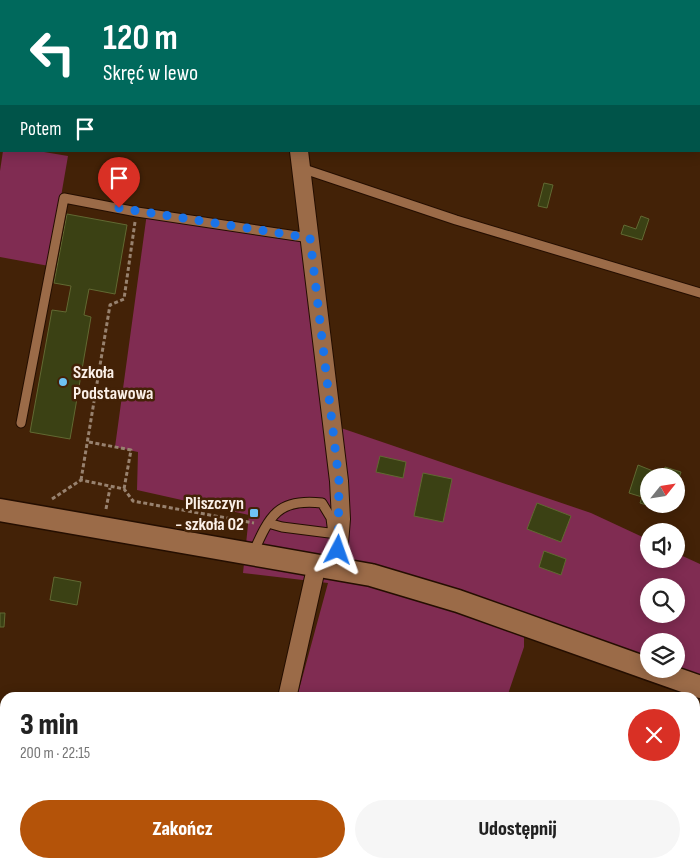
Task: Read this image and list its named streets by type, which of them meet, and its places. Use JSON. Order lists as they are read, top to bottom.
{
  "places": {
    "other": ["Szkoła Podstawowa"],
    "transit": ["Pliszczyn - szkoła 02"]
  },
  "north": "top right",
  "page": {
    "turn": ["120 m", "Skręć w lewo"],
    "then": "Potem",
    "heading": ["3 min", "200 m · 22:15"],
    "buttons": ["Zakończ", "Udostępnij"]
  }
}
